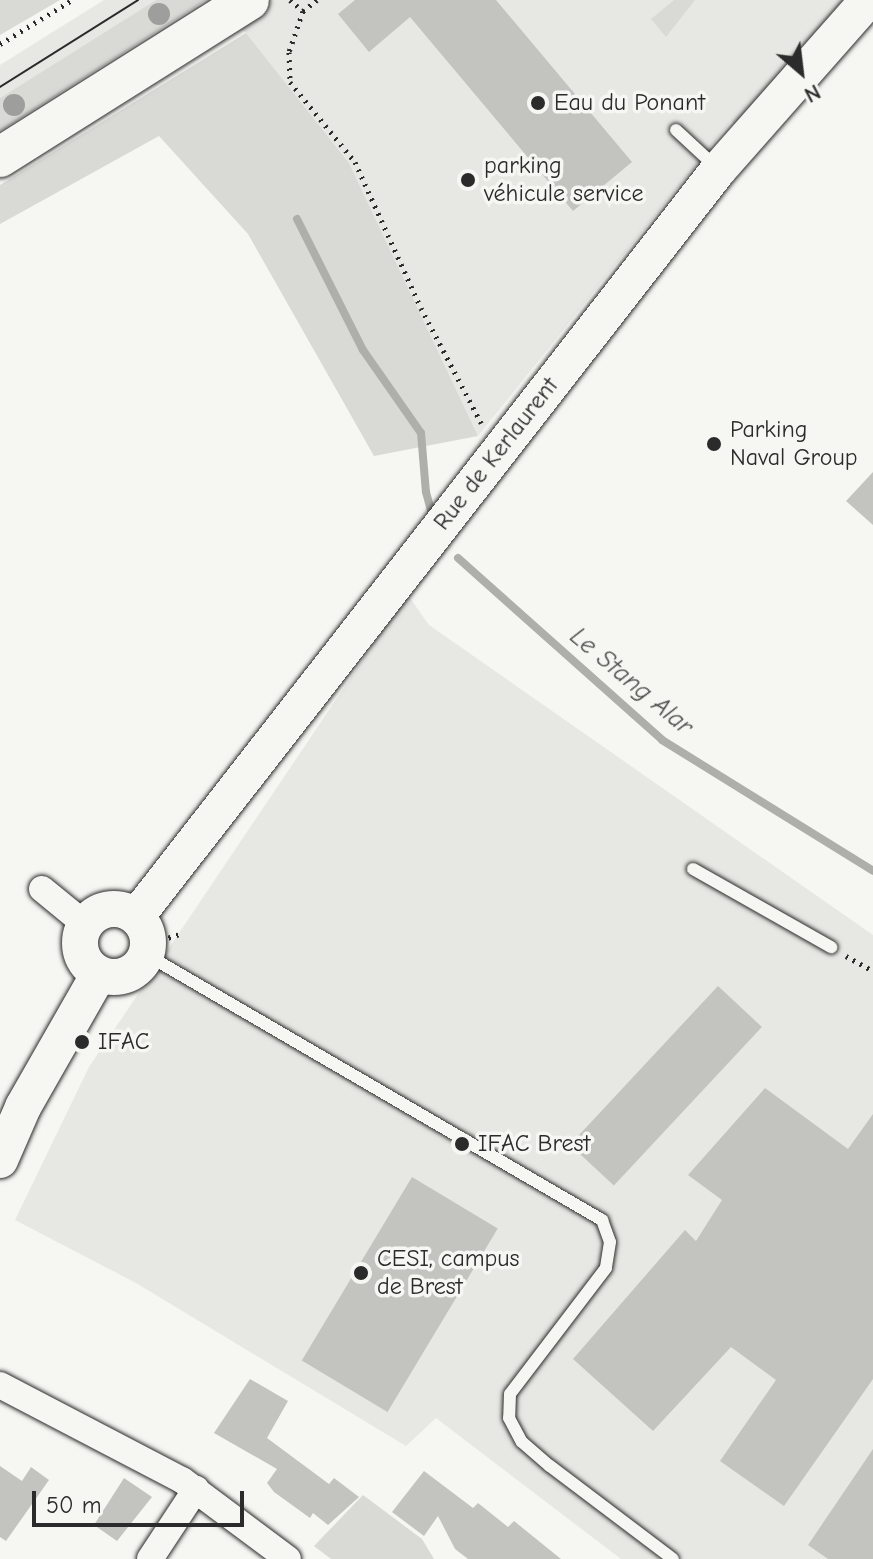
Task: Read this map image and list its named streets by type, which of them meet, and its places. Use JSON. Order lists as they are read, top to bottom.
{
  "streets": {
    "street": ["Rue de Kerlaurent"]
  },
  "water": ["Le Stang Alar"],
  "places": [
    "Eau du Ponant",
    "parking véhicule service",
    "Parking Naval Group",
    "IFAC",
    "IFAC Brest",
    "CESI, campus de Brest"
  ],
  "scale_bar": "50 m",
  "north": "bottom right"
}
